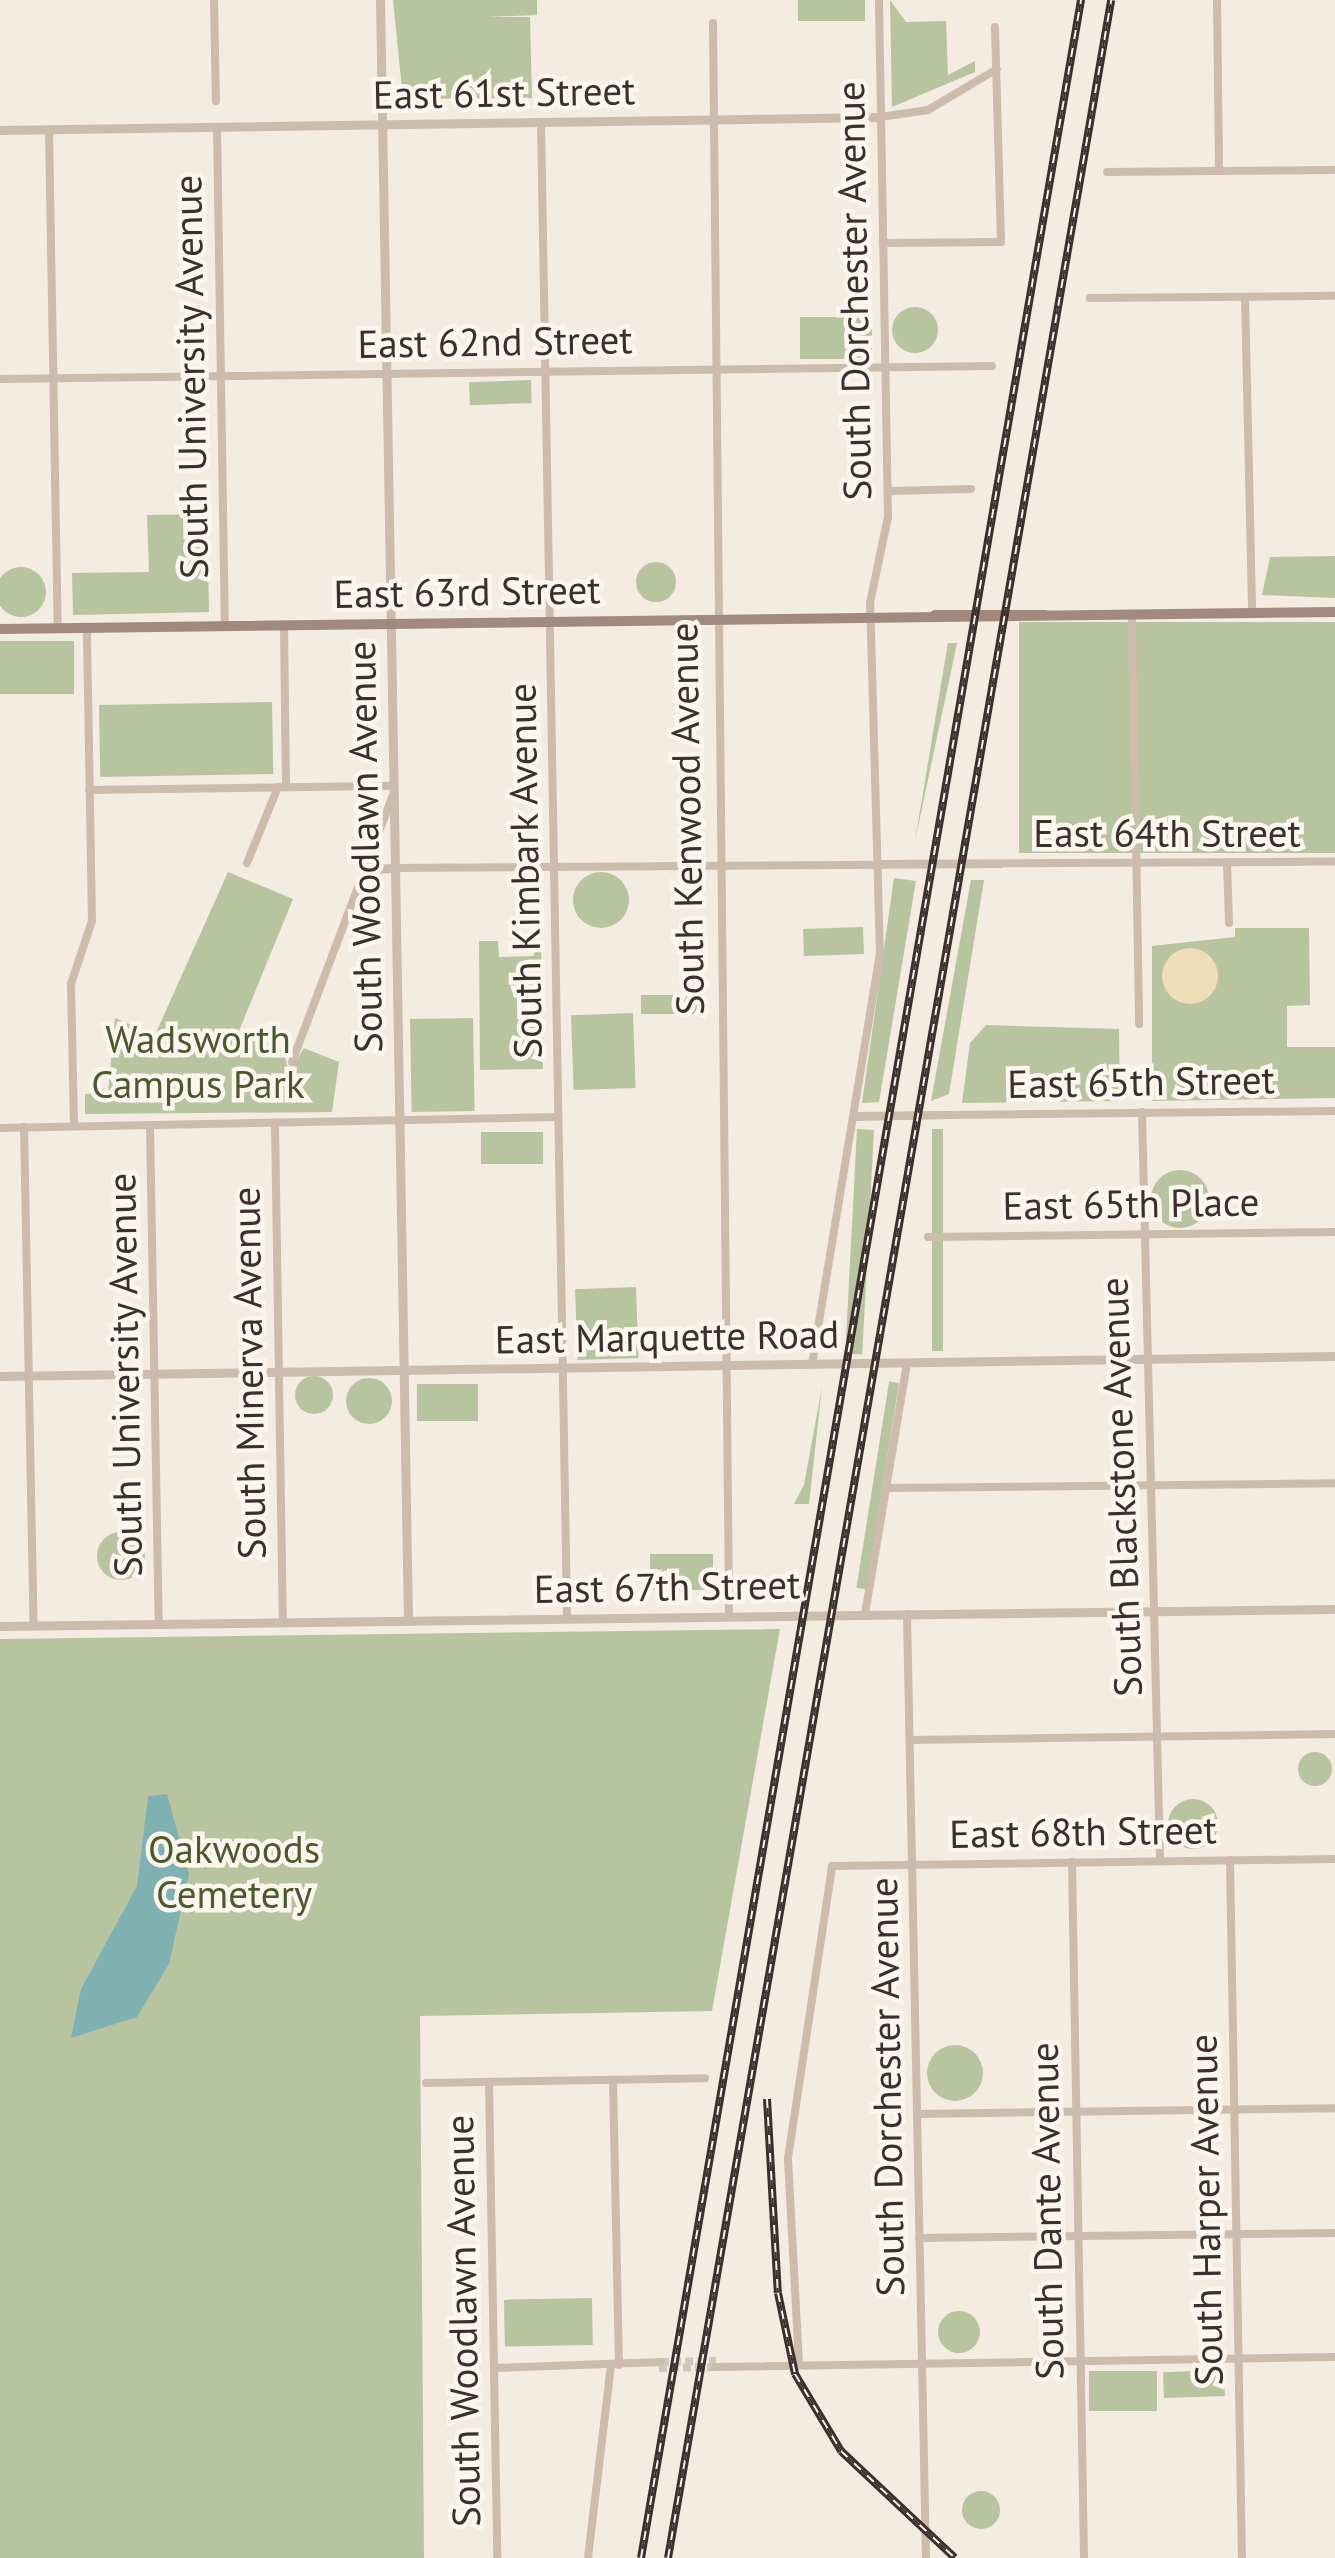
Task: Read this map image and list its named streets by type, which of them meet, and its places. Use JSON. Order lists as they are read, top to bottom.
{
  "streets": {
    "main road": ["East 63rd Street"],
    "street": [
      "East 61st Street",
      "South Dorchester Avenue",
      "East 62nd Street",
      "South University Avenue",
      "South Kenwood Avenue",
      "East 64th Street",
      "South Woodlawn Avenue",
      "South Kimbark Avenue",
      "East 65th Street",
      "East 65th Place",
      "East Marquette Road",
      "South Minerva Avenue",
      "South Blackstone Avenue",
      "East 67th Street",
      "East 68th Street",
      "South Harper Avenue",
      "South Dante Avenue"
    ]
  },
  "crossings": [
    ["East 61st Street", "South Dorchester Avenue"],
    ["East 61st Street", "South University Avenue"],
    ["East 61st Street", "South Kenwood Avenue"],
    ["East 61st Street", "South Woodlawn Avenue"],
    ["East 61st Street", "South Kimbark Avenue"],
    ["South Dorchester Avenue", "East 62nd Street"],
    ["South Dorchester Avenue", "East 63rd Street"],
    ["South Dorchester Avenue", "East 64th Street"],
    ["South Dorchester Avenue", "East 65th Street"],
    ["South Dorchester Avenue", "East Marquette Road"],
    ["South Dorchester Avenue", "East 67th Street"],
    ["South Dorchester Avenue", "East 68th Street"],
    ["East 62nd Street", "South University Avenue"],
    ["East 62nd Street", "South Kenwood Avenue"],
    ["East 62nd Street", "South Woodlawn Avenue"],
    ["East 62nd Street", "South Kimbark Avenue"],
    ["South University Avenue", "East 63rd Street"],
    ["South University Avenue", "East Marquette Road"],
    ["South University Avenue", "East 67th Street"],
    ["East 63rd Street", "South Kenwood Avenue"],
    ["East 63rd Street", "South Woodlawn Avenue"],
    ["East 63rd Street", "South Kimbark Avenue"],
    ["South Kenwood Avenue", "East 64th Street"],
    ["South Kenwood Avenue", "East Marquette Road"],
    ["South Kenwood Avenue", "East 67th Street"],
    ["East 64th Street", "South Woodlawn Avenue"],
    ["East 64th Street", "South Kimbark Avenue"],
    ["South Woodlawn Avenue", "East Marquette Road"],
    ["South Woodlawn Avenue", "East 67th Street"],
    ["South Kimbark Avenue", "East Marquette Road"],
    ["South Kimbark Avenue", "East 67th Street"],
    ["East 65th Street", "South Blackstone Avenue"],
    ["East 65th Place", "South Blackstone Avenue"],
    ["East Marquette Road", "South Minerva Avenue"],
    ["East Marquette Road", "South Blackstone Avenue"],
    ["South Minerva Avenue", "East 67th Street"],
    ["South Blackstone Avenue", "East 67th Street"],
    ["South Blackstone Avenue", "East 68th Street"],
    ["East 68th Street", "South Harper Avenue"],
    ["East 68th Street", "South Dante Avenue"]
  ],
  "parks": ["Wadsworth Campus Park", "Oakwoods Cemetery"]
}
